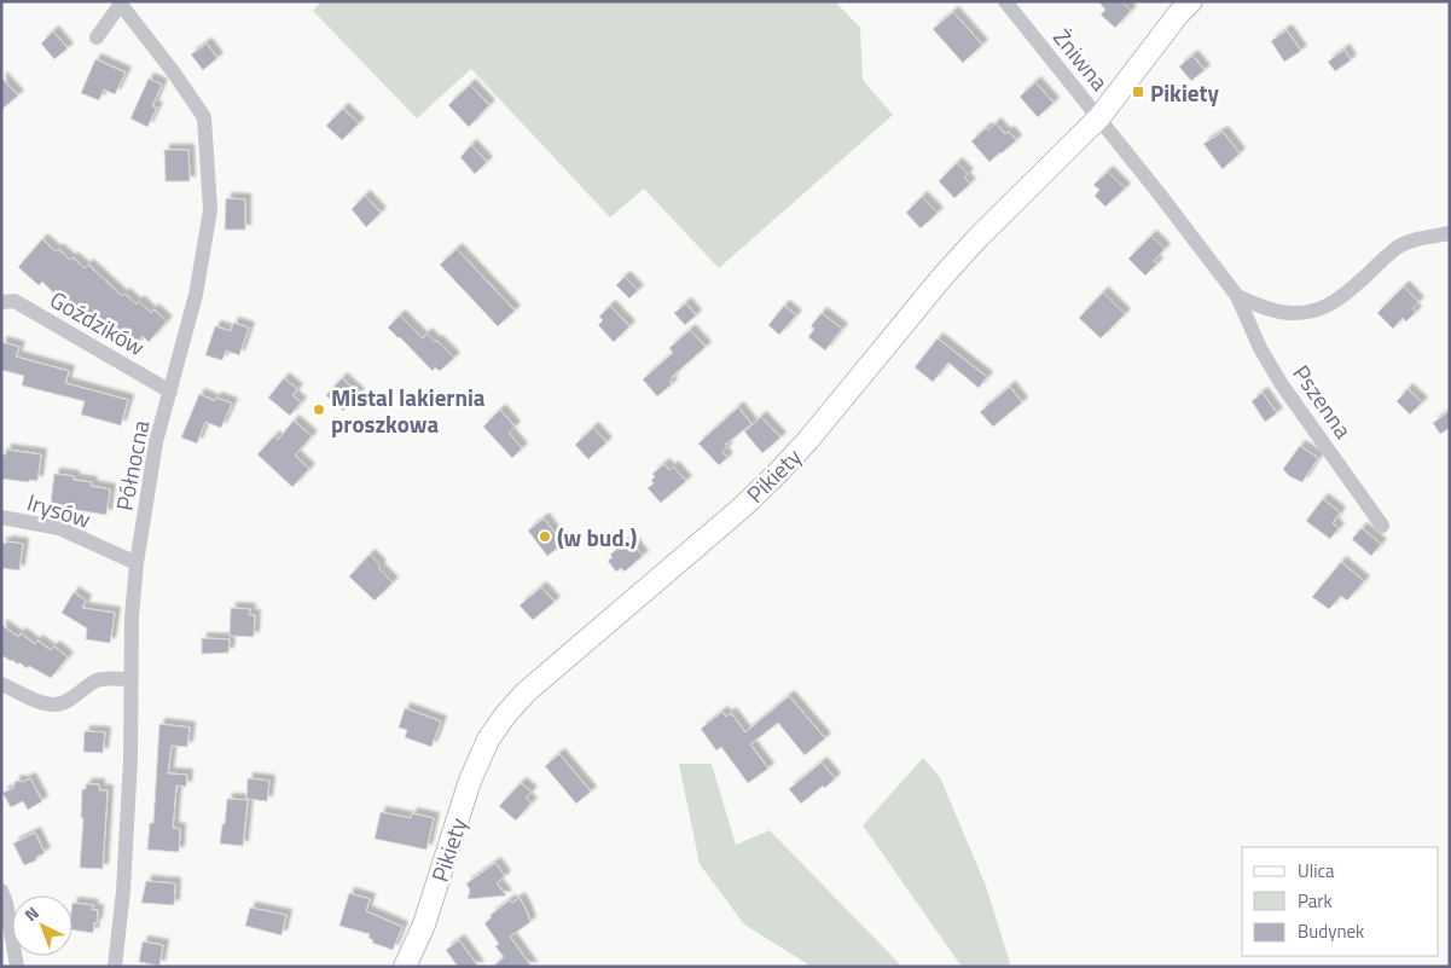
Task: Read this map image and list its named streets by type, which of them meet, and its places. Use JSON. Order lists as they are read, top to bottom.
{
  "streets": {
    "street": [
      "Żniwna",
      "Goździków",
      "Pszenna",
      "Północna",
      "Pikiety",
      "Irysów"
    ]
  },
  "crossings": [
    ["Żniwna", "Pszenna"],
    ["Żniwna", "Pikiety"],
    ["Goździków", "Północna"],
    ["Pszenna", "Pikiety"],
    ["Północna", "Irysów"]
  ],
  "places": {
    "transit": ["Pikiety"],
    "other": ["Mistal lakiernia proszkowa", "(w bud.)"]
  },
  "legend": ["Ulica", "Park", "Budynek"],
  "north": "top left"
}
